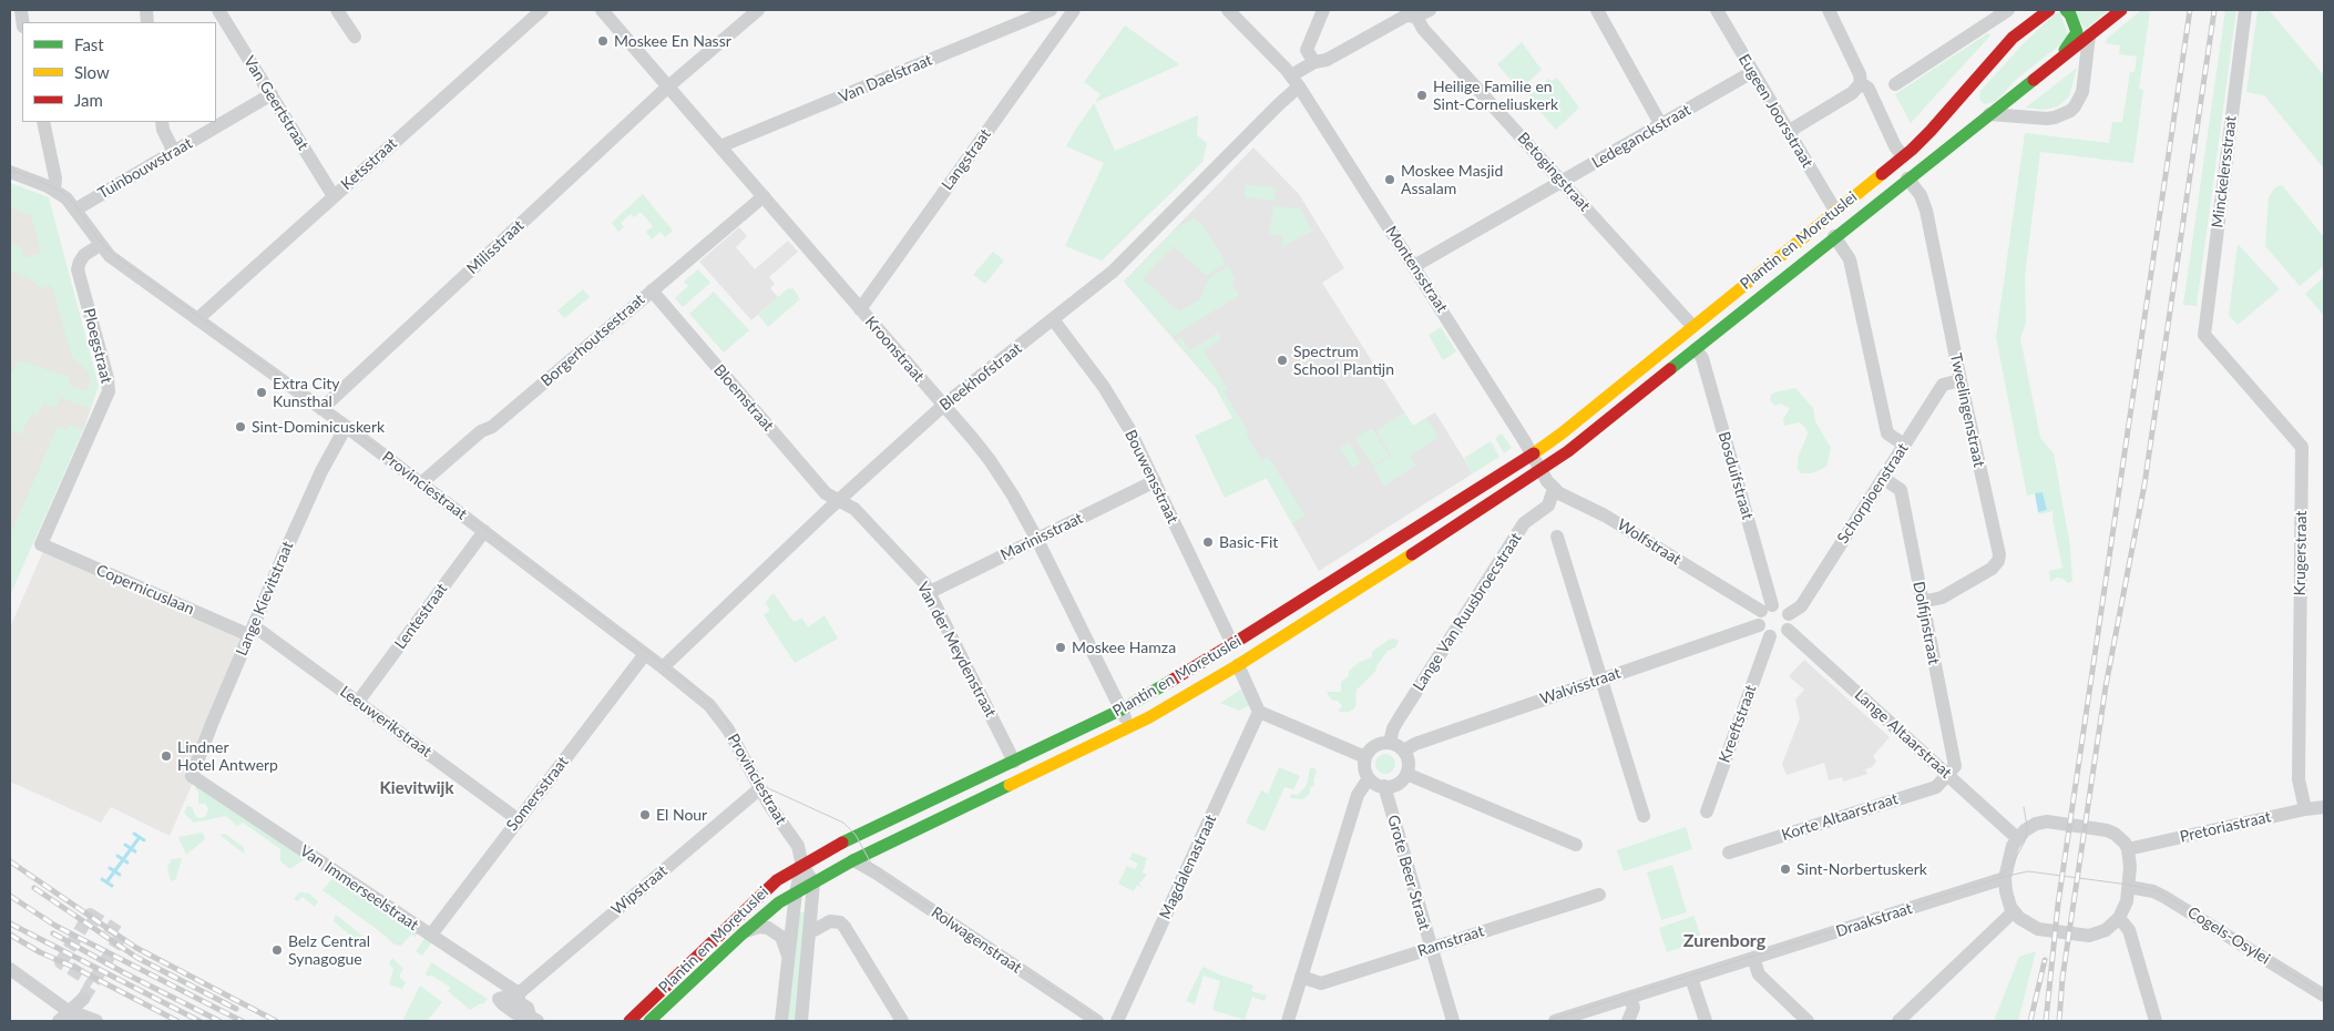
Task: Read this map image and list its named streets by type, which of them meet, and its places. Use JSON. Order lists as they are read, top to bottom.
{
  "streets": {
    "main road": ["Plantin en Moretuslei"],
    "street": [
      "Van Daelstraat",
      "Van Geertstraat",
      "Eugeen Joorsstraat",
      "Ledeganckstraat",
      "Langstraat",
      "Ketsstraat",
      "Tuinbouwstraat",
      "Betogingstraat",
      "Minckelersstraat",
      "Milisstraat",
      "Montensstraat",
      "Borgerhoutsestraat",
      "Ploegstraat",
      "Kroonstraat",
      "Bleekhofstraat",
      "Bloemstraat",
      "Tweelingenstraat",
      "Bosduifstraat",
      "Bouwensstraat",
      "Provinciestraat",
      "Schorpioenstraat",
      "Marinisstraat",
      "Wolfstraat",
      "Krugerstraat",
      "Copernicuslaan",
      "Lange Kievitstraat",
      "Lange Van Ruusbroecstraat",
      "Lentestraat",
      "Dolfijnstraat",
      "Van der Meydenstraat",
      "Walvisstraat",
      "Leeuwerikstraat",
      "Kreeftstraat",
      "Lange Altaarstraat",
      "Somersstraat",
      "Korte Altaarstraat",
      "Pretoriastraat",
      "Magdalenastraat",
      "Grote Beer Straat",
      "Van Immerseelstraat",
      "Wipstraat",
      "Draakstraat",
      "Cogels-Osylei",
      "Rolwagenstraat",
      "Ramstraat"
    ]
  },
  "crossings": [
    ["Van Daelstraat", "Kroonstraat"],
    ["Van Geertstraat", "Ketsstraat"],
    ["Van Geertstraat", "Tuinbouwstraat"],
    ["Eugeen Joorsstraat", "Ledeganckstraat"],
    ["Eugeen Joorsstraat", "Plantin en Moretuslei"],
    ["Ledeganckstraat", "Betogingstraat"],
    ["Ledeganckstraat", "Montensstraat"],
    ["Langstraat", "Kroonstraat"],
    ["Ketsstraat", "Provinciestraat"],
    ["Tuinbouwstraat", "Provinciestraat"],
    ["Betogingstraat", "Plantin en Moretuslei"],
    ["Betogingstraat", "Bleekhofstraat"],
    ["Minckelersstraat", "Krugerstraat"],
    ["Plantin en Moretuslei", "Montensstraat"],
    ["Plantin en Moretuslei", "Kroonstraat"],
    ["Plantin en Moretuslei", "Tweelingenstraat"],
    ["Plantin en Moretuslei", "Bosduifstraat"],
    ["Plantin en Moretuslei", "Bouwensstraat"],
    ["Plantin en Moretuslei", "Provinciestraat"],
    ["Plantin en Moretuslei", "Wolfstraat"],
    ["Plantin en Moretuslei", "Van der Meydenstraat"],
    ["Plantin en Moretuslei", "Rolwagenstraat"],
    ["Milisstraat", "Kroonstraat"],
    ["Milisstraat", "Provinciestraat"],
    ["Montensstraat", "Bleekhofstraat"],
    ["Borgerhoutsestraat", "Kroonstraat"],
    ["Borgerhoutsestraat", "Bloemstraat"],
    ["Borgerhoutsestraat", "Provinciestraat"],
    ["Ploegstraat", "Provinciestraat"],
    ["Ploegstraat", "Copernicuslaan"],
    ["Kroonstraat", "Bleekhofstraat"],
    ["Kroonstraat", "Marinisstraat"],
    ["Bleekhofstraat", "Bloemstraat"],
    ["Bleekhofstraat", "Bouwensstraat"],
    ["Bleekhofstraat", "Provinciestraat"],
    ["Bleekhofstraat", "Van der Meydenstraat"],
    ["Bloemstraat", "Van der Meydenstraat"],
    ["Tweelingenstraat", "Schorpioenstraat"],
    ["Tweelingenstraat", "Dolfijnstraat"],
    ["Bosduifstraat", "Schorpioenstraat"],
    ["Bosduifstraat", "Wolfstraat"],
    ["Bosduifstraat", "Walvisstraat"],
    ["Bosduifstraat", "Kreeftstraat"],
    ["Bosduifstraat", "Lange Altaarstraat"],
    ["Bouwensstraat", "Marinisstraat"],
    ["Provinciestraat", "Lange Kievitstraat"],
    ["Provinciestraat", "Lentestraat"],
    ["Provinciestraat", "Somersstraat"],
    ["Provinciestraat", "Wipstraat"],
    ["Schorpioenstraat", "Wolfstraat"],
    ["Schorpioenstraat", "Dolfijnstraat"],
    ["Schorpioenstraat", "Walvisstraat"],
    ["Schorpioenstraat", "Kreeftstraat"],
    ["Schorpioenstraat", "Lange Altaarstraat"],
    ["Marinisstraat", "Van der Meydenstraat"],
    ["Wolfstraat", "Lange Van Ruusbroecstraat"],
    ["Wolfstraat", "Walvisstraat"],
    ["Wolfstraat", "Kreeftstraat"],
    ["Wolfstraat", "Lange Altaarstraat"],
    ["Krugerstraat", "Pretoriastraat"],
    ["Copernicuslaan", "Lange Kievitstraat"],
    ["Copernicuslaan", "Leeuwerikstraat"],
    ["Lange Kievitstraat", "Leeuwerikstraat"],
    ["Lange Kievitstraat", "Van Immerseelstraat"],
    ["Lange Van Ruusbroecstraat", "Walvisstraat"],
    ["Lange Van Ruusbroecstraat", "Grote Beer Straat"],
    ["Lentestraat", "Leeuwerikstraat"],
    ["Dolfijnstraat", "Lange Altaarstraat"],
    ["Dolfijnstraat", "Korte Altaarstraat"],
    ["Walvisstraat", "Kreeftstraat"],
    ["Walvisstraat", "Lange Altaarstraat"],
    ["Walvisstraat", "Grote Beer Straat"],
    ["Leeuwerikstraat", "Somersstraat"],
    ["Kreeftstraat", "Lange Altaarstraat"],
    ["Lange Altaarstraat", "Korte Altaarstraat"],
    ["Lange Altaarstraat", "Pretoriastraat"],
    ["Lange Altaarstraat", "Draakstraat"],
    ["Lange Altaarstraat", "Cogels-Osylei"],
    ["Somersstraat", "Van Immerseelstraat"],
    ["Pretoriastraat", "Draakstraat"],
    ["Pretoriastraat", "Cogels-Osylei"],
    ["Grote Beer Straat", "Ramstraat"],
    ["Van Immerseelstraat", "Wipstraat"],
    ["Draakstraat", "Cogels-Osylei"]
  ],
  "districts": ["Kievitwijk", "Zurenborg"],
  "places": [
    "Moskee En Nassr",
    "Heilige Familie en Sint-Corneliuskerk",
    "Moskee Masjid Assalam",
    "Spectrum School Plantijn",
    "Extra City Kunsthal",
    "Sint-Dominicuskerk",
    "Basic-Fit",
    "Moskee Hamza",
    "Lindner Hotel Antwerp",
    "El Nour",
    "Sint-Norbertuskerk",
    "Belz Central Synagogue"
  ],
  "legend": ["Fast", "Slow", "Jam"]
}
